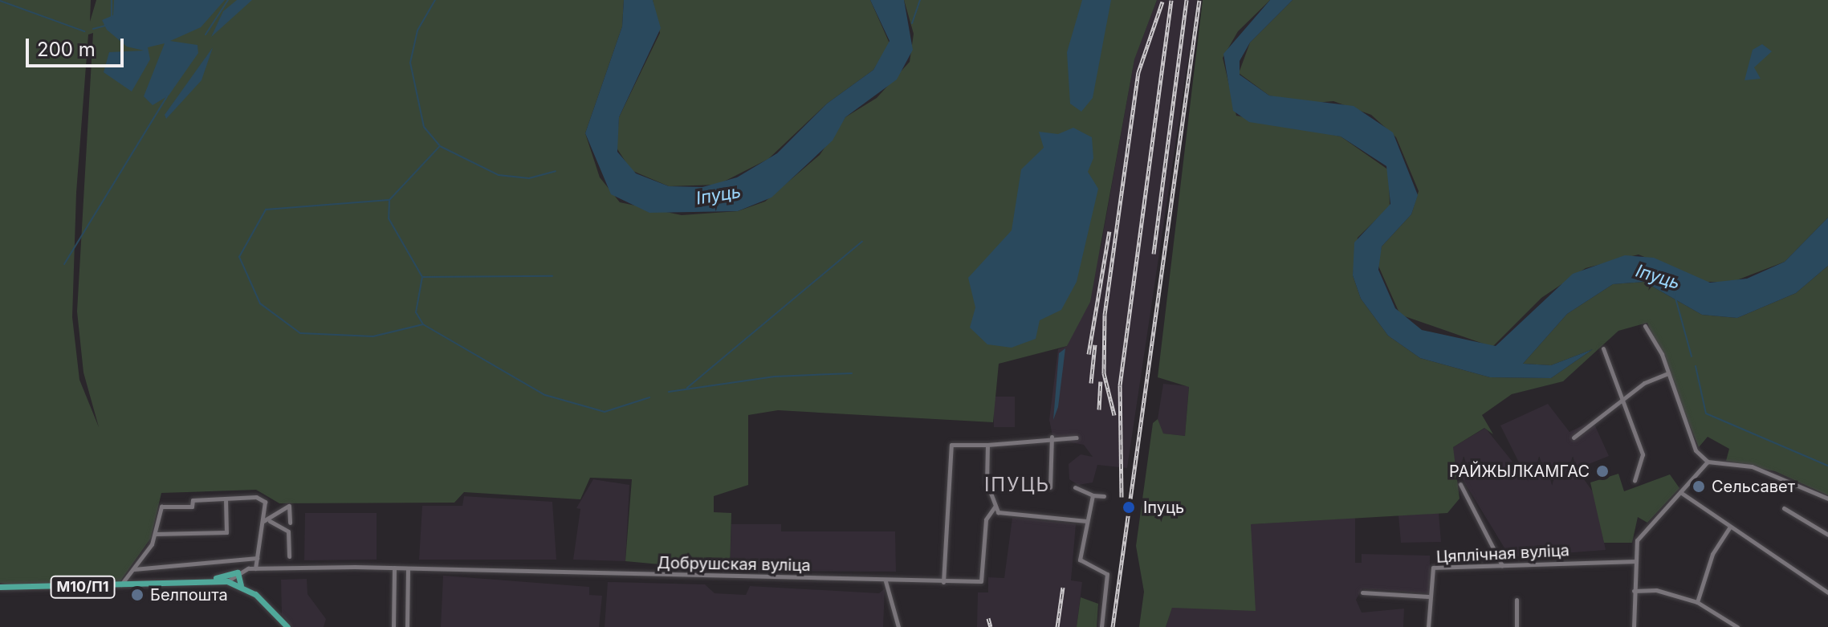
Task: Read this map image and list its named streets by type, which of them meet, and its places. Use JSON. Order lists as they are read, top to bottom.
{
  "streets": {
    "main road": ["М10/П1"],
    "street": ["Цяплічная вуліца", "Добрушская вуліца"]
  },
  "crossings": [
    ["Добрушская вуліца", "М10/П1"]
  ],
  "districts": ["ІПУЦЬ"],
  "water": ["Іпуць"],
  "places": [
    "РАЙЖЫЛКАМГАС",
    "Сельсавет",
    "Іпуць",
    "Белпошта"
  ],
  "scale_bar": "200 m"
}
